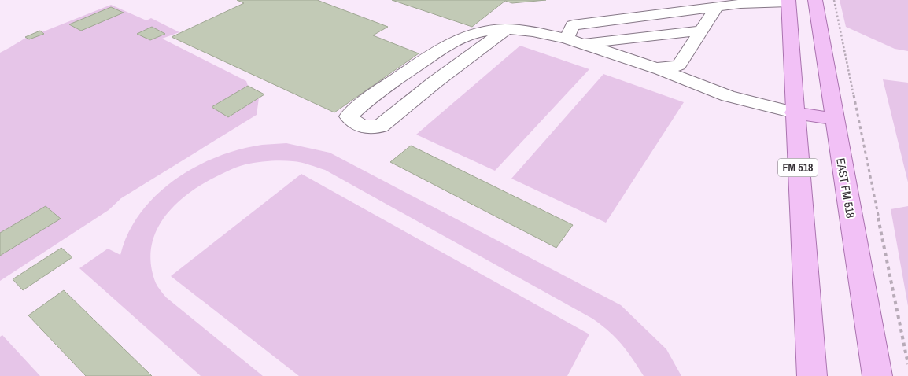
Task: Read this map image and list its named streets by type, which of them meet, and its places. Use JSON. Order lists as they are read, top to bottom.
{
  "streets": {
    "main road": ["FM 518", "EAST FM 518"]
  }
}
